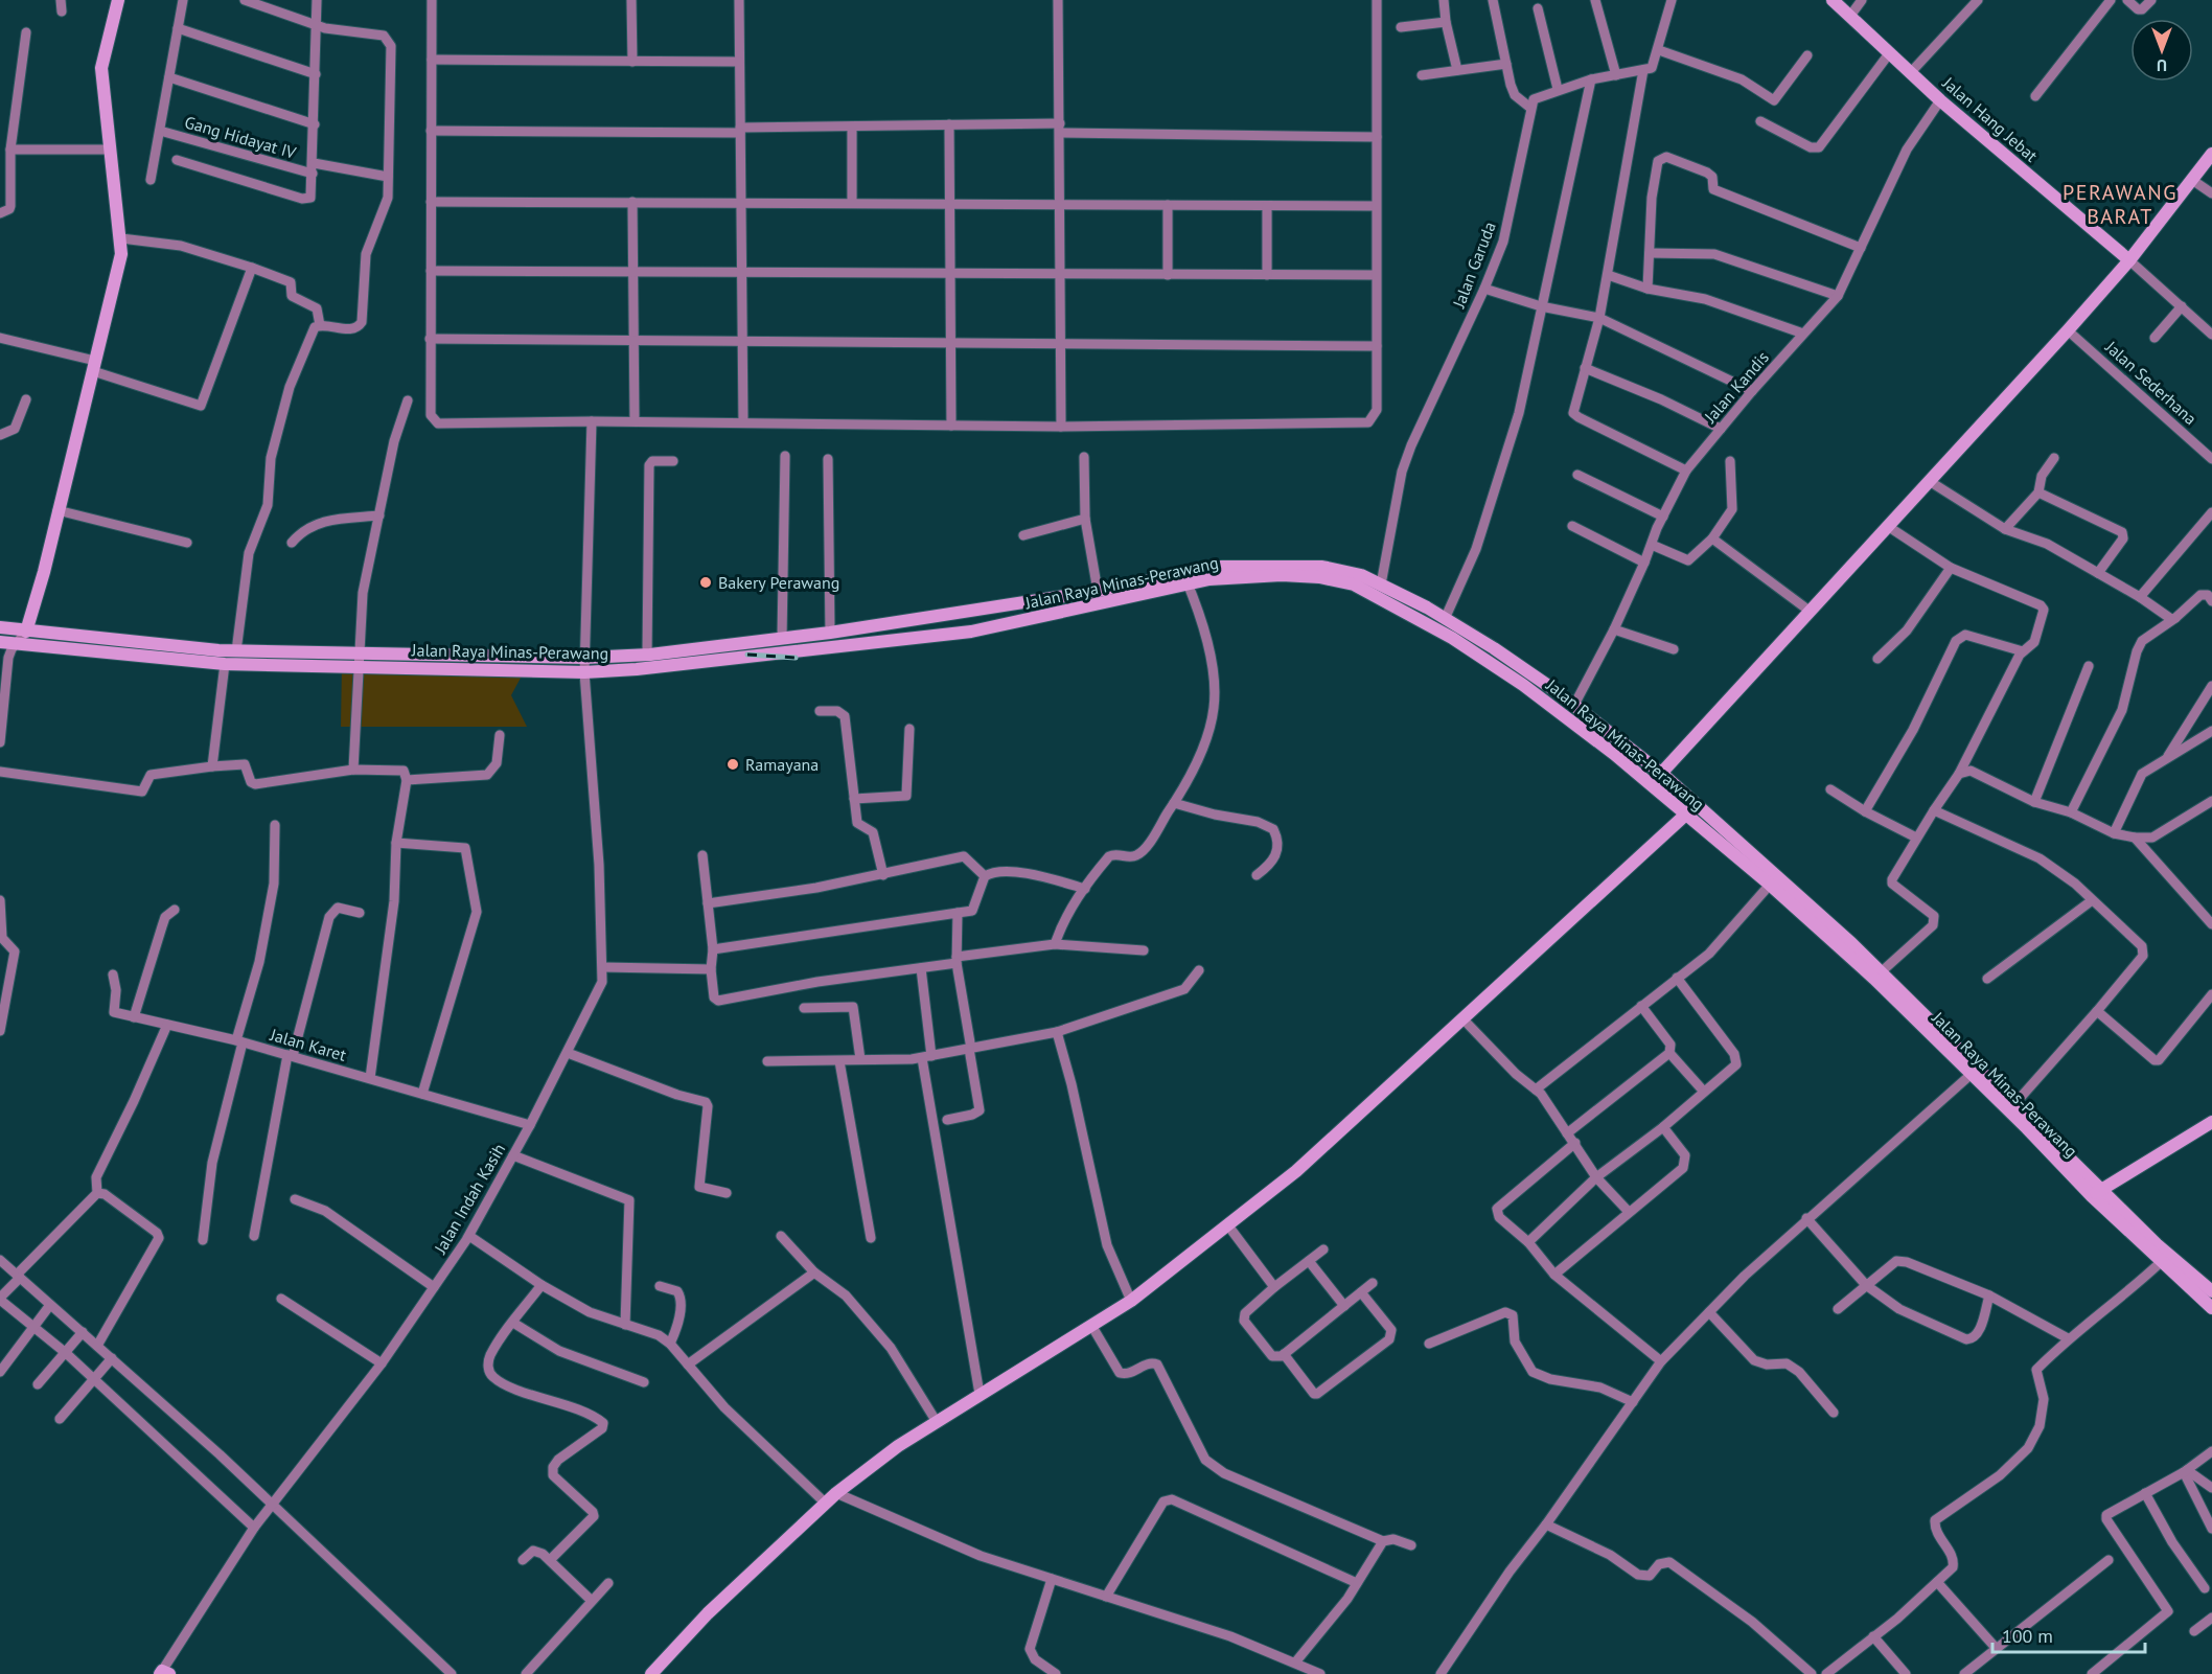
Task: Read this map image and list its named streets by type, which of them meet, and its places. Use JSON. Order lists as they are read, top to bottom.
{
  "streets": {
    "main road": ["Jalan Hang Jebat", "Jalan Raya Minas-Perawang"],
    "street": [
      "Gang Hidayat IV",
      "Jalan Garuda",
      "Jalan Sederhana",
      "Jalan Kandis",
      "Jalan Karet",
      "Jalan Indah Kasih"
    ]
  },
  "crossings": [
    ["Jalan Hang Jebat", "Jalan Kandis"],
    ["Jalan Garuda", "Jalan Raya Minas-Perawang"],
    ["Jalan Kandis", "Jalan Raya Minas-Perawang"],
    ["Jalan Raya Minas-Perawang", "Jalan Indah Kasih"],
    ["Jalan Karet", "Jalan Indah Kasih"]
  ],
  "districts": ["PERAWANG BARAT"],
  "places": ["Bakery Perawang", "Ramayana"],
  "scale_bar": "100 m",
  "north": "bottom"
}
